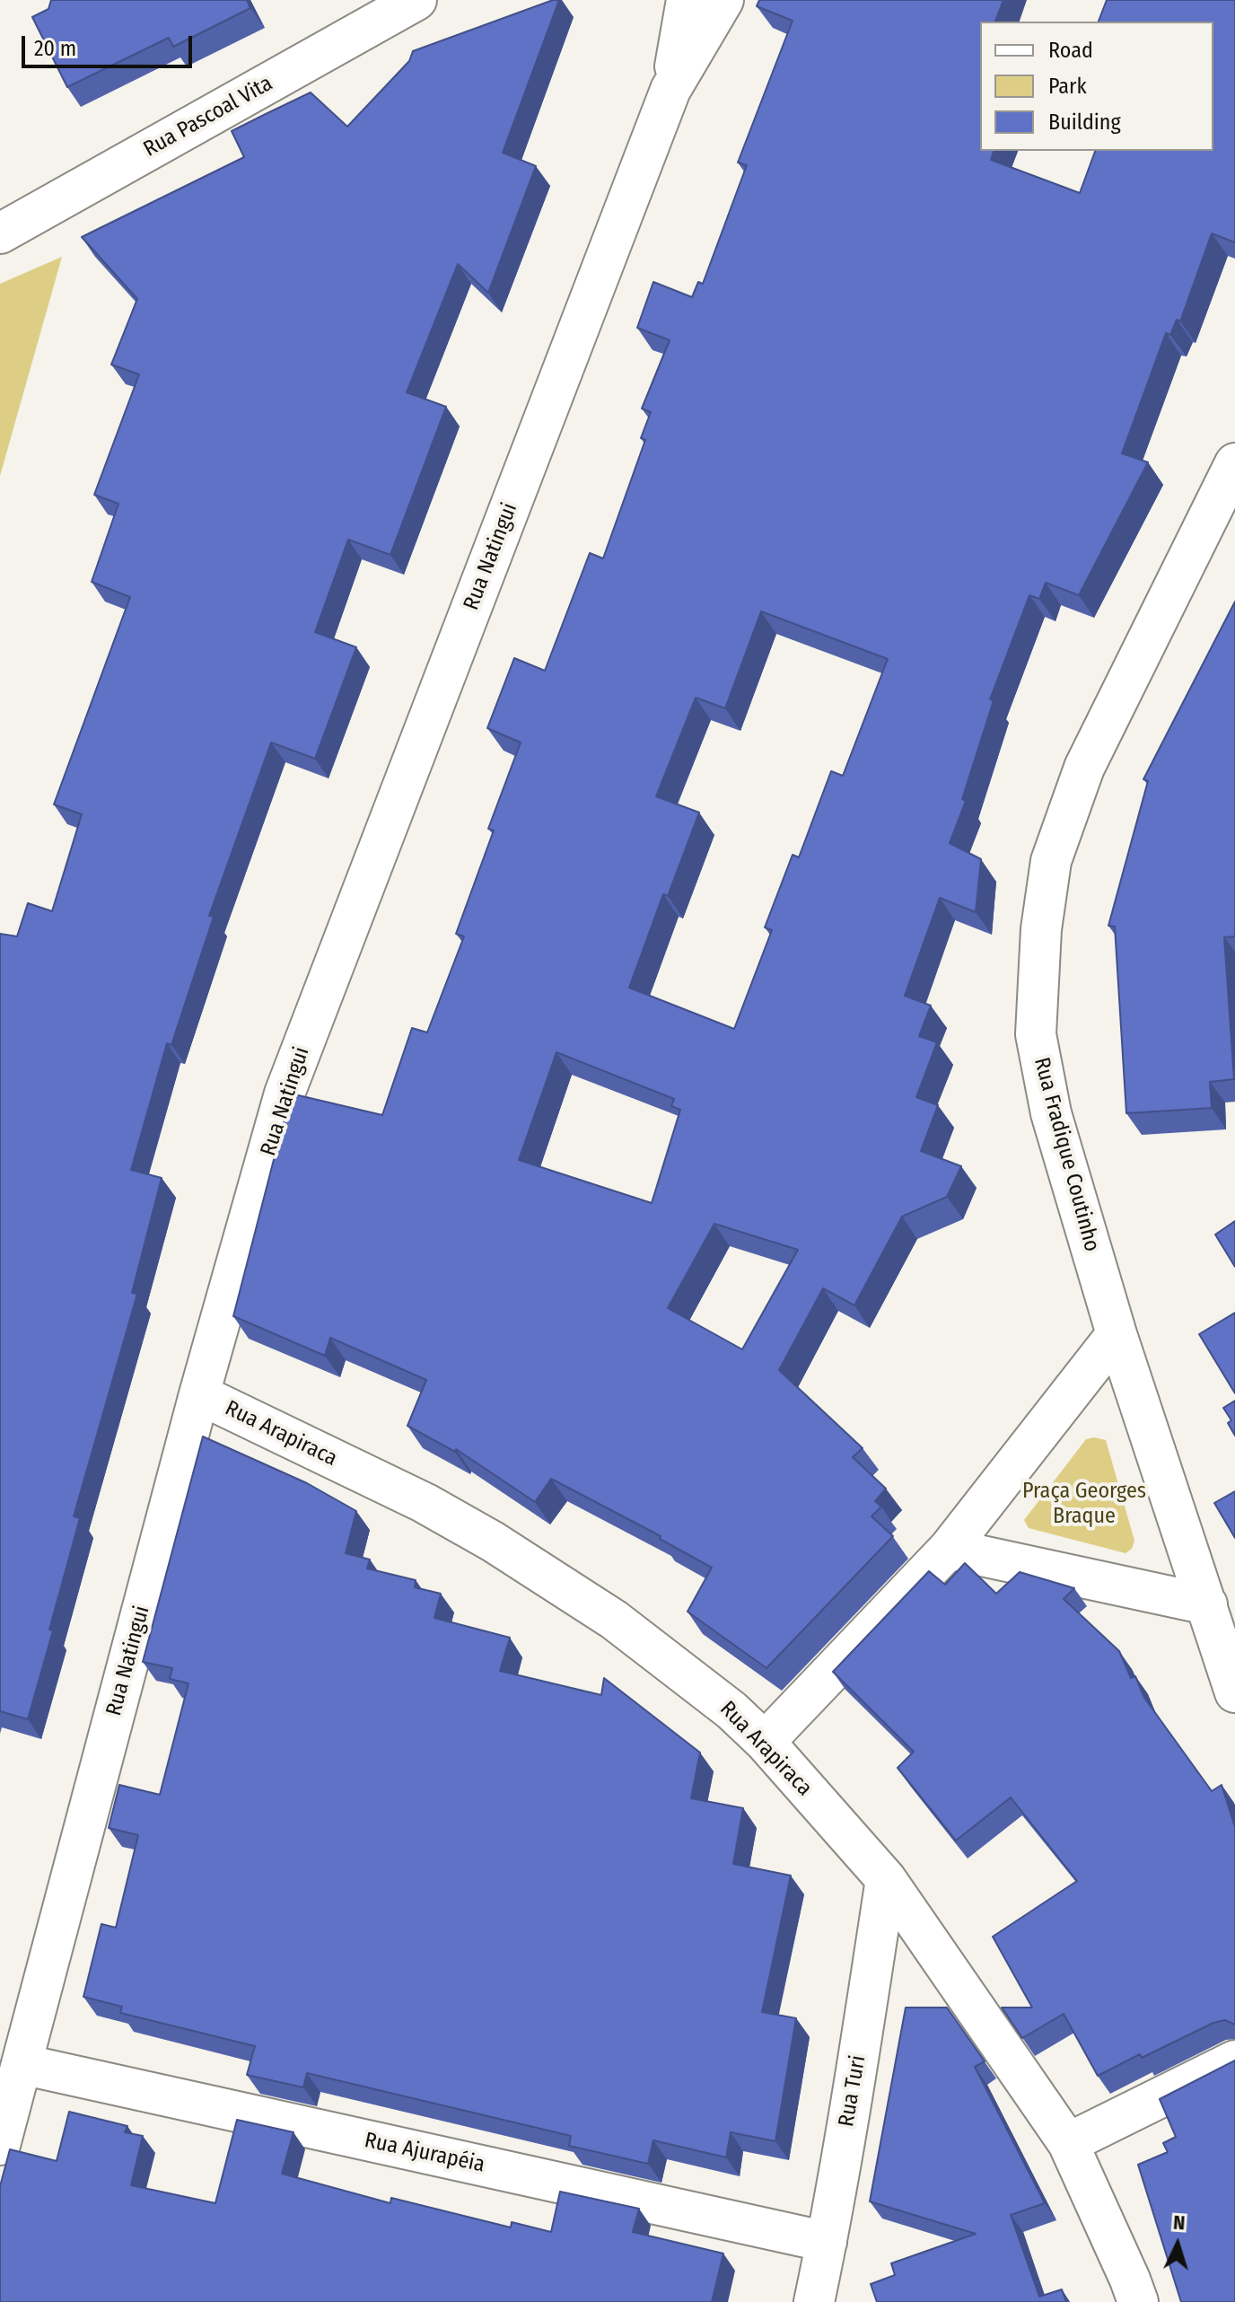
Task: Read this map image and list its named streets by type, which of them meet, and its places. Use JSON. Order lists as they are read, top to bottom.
{
  "streets": {
    "street": [
      "Rua Pascoal Vita",
      "Rua Natingui",
      "Rua Fradique Coutinho",
      "Rua Arapiraca",
      "Rua Turi",
      "Rua Ajurapéia"
    ]
  },
  "crossings": [
    ["Rua Natingui", "Rua Arapiraca"],
    ["Rua Natingui", "Rua Ajurapéia"],
    ["Rua Arapiraca", "Rua Turi"],
    ["Rua Turi", "Rua Ajurapéia"]
  ],
  "parks": ["Praça Georges Braque"],
  "legend": ["Road", "Park", "Building"],
  "scale_bar": "20 m",
  "north": "top"
}
